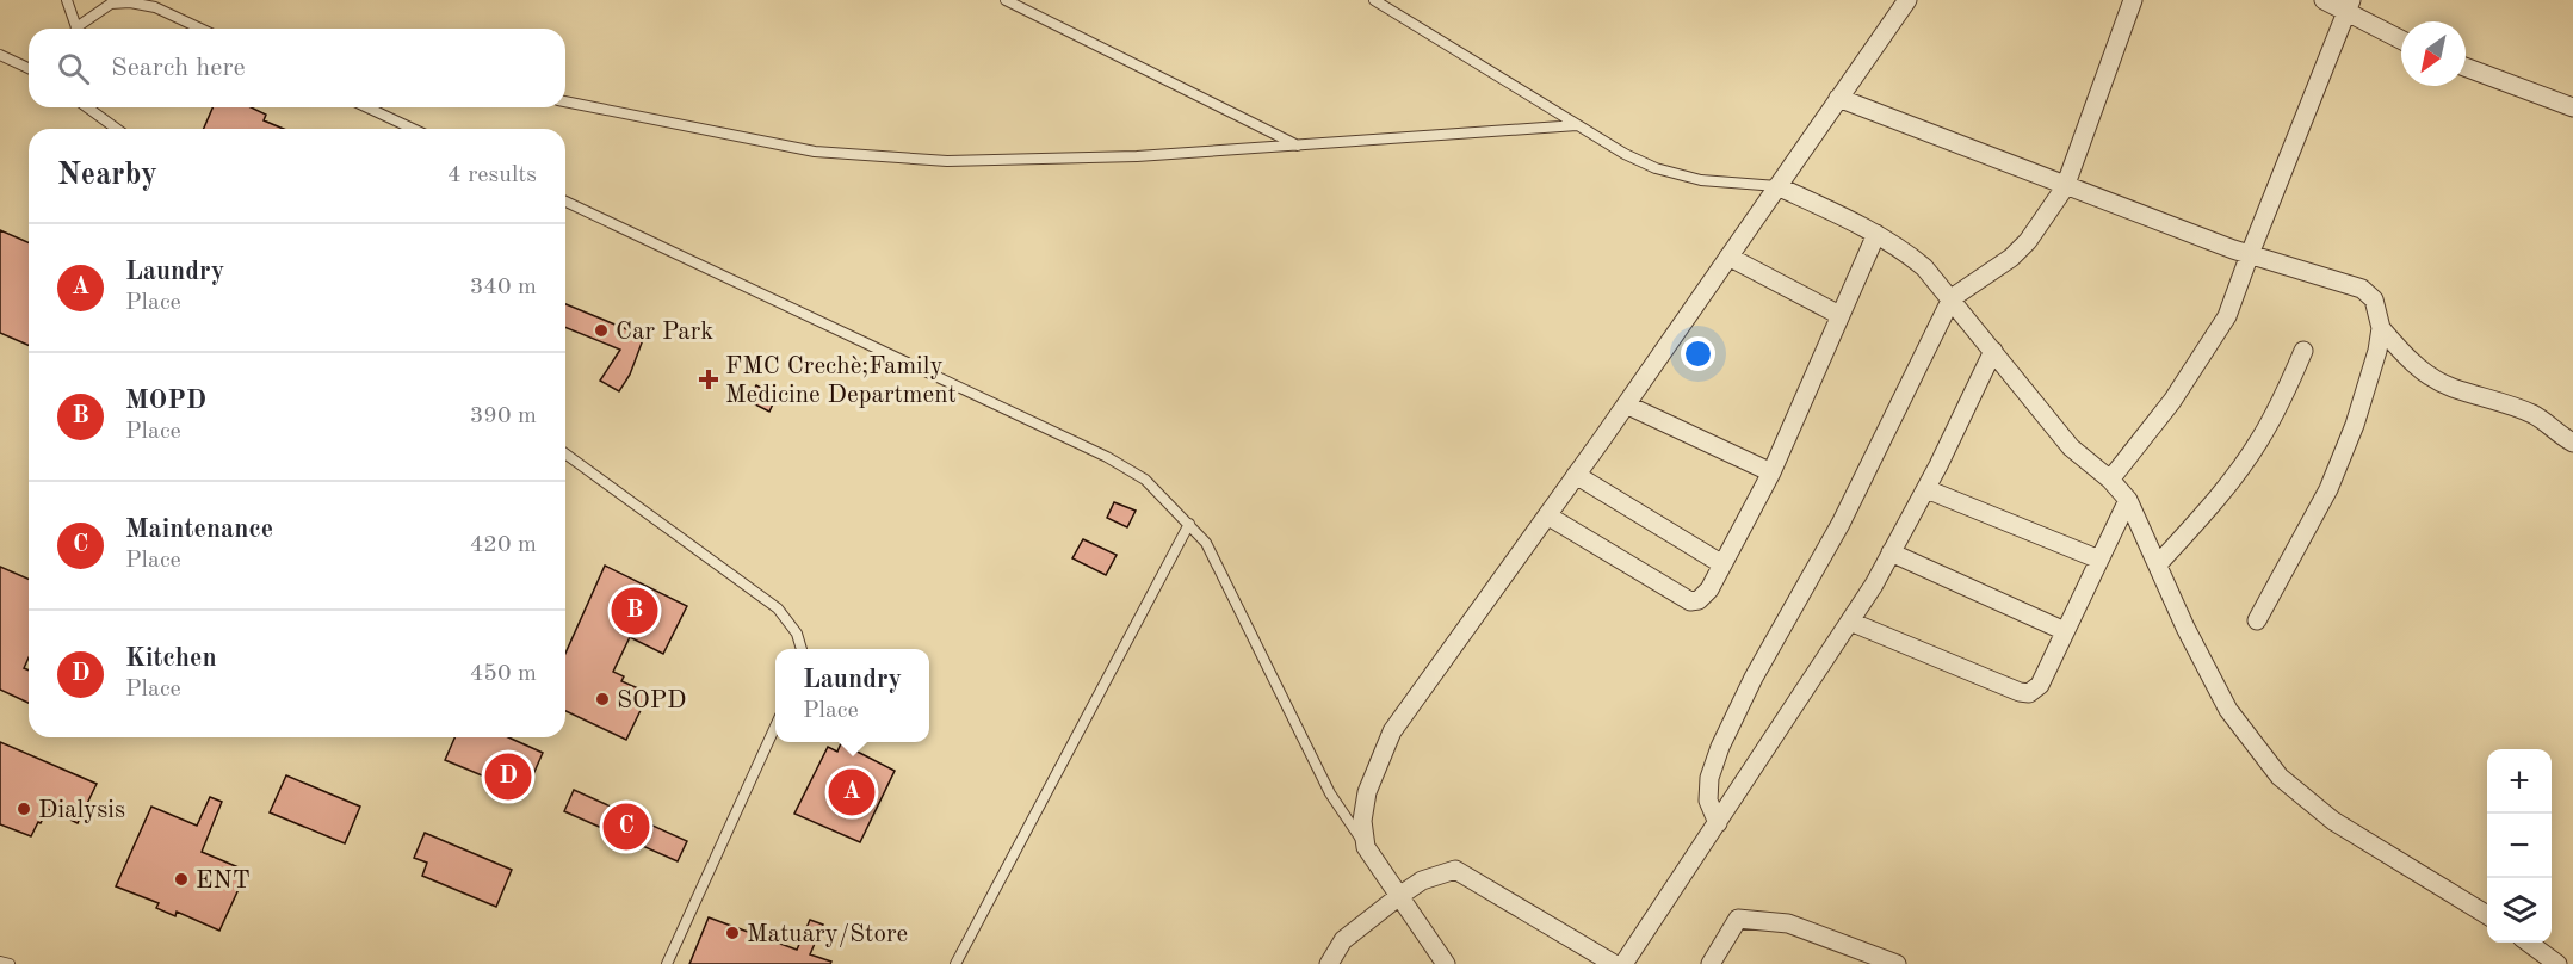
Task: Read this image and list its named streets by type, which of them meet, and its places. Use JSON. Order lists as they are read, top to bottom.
{
  "places": {
    "other": [
      "Car Park",
      "SOPD",
      "Dialysis",
      "ENT",
      "Matuary/Store"
    ],
    "health": ["FMC Crechè;Family Medicine Department"]
  },
  "north": "bottom left",
  "page": {
    "search": "Search here",
    "heading": ["Nearby", "4 results"],
    "list": [
      {
        "mark": "A",
        "name": "Laundry",
        "note": "Place",
        "value": "340 m"
      },
      {
        "mark": "B",
        "name": "MOPD",
        "note": "Place",
        "value": "390 m"
      },
      {
        "mark": "C",
        "name": "Maintenance",
        "note": "Place",
        "value": "420 m"
      },
      {
        "mark": "D",
        "name": "Kitchen",
        "note": "Place",
        "value": "450 m"
      }
    ],
    "pins": [
      "B",
      "D",
      "A",
      "C"
    ],
    "popup": ["Laundry", "Place"],
    "map_buttons": ["+", "−"]
  }
}
